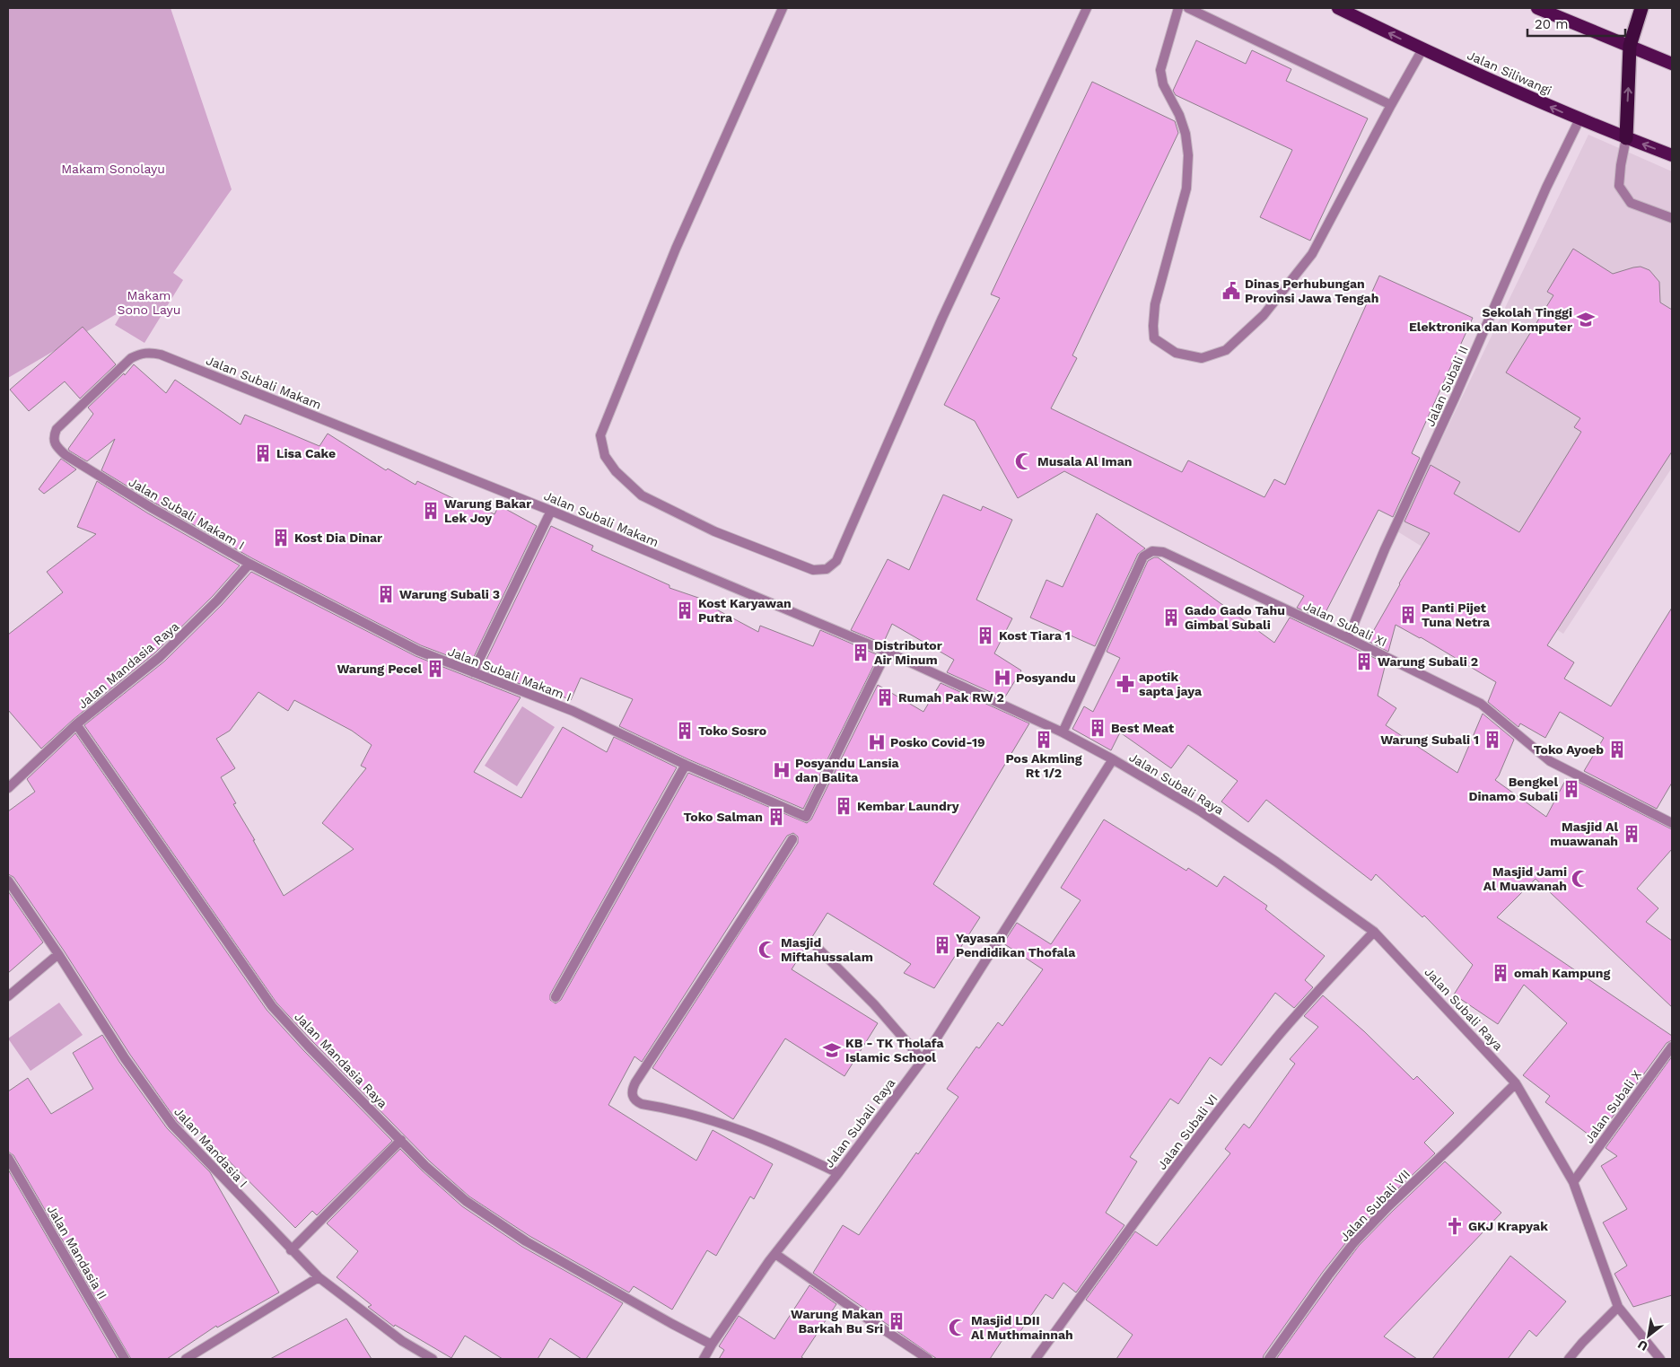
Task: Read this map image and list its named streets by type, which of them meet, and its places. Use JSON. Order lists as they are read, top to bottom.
{
  "streets": {
    "highway": ["Jalan Siliwangi"],
    "street": [
      "Jalan Subali Makam",
      "Jalan Subali II",
      "Jalan Subali Makam I",
      "Jalan Subali XI",
      "Jalan Mandasia Raya",
      "Jalan Subali Raya",
      "Jalan Subali X",
      "Jalan Subali VI",
      "Jalan Mandasia I",
      "Jalan Subali VII",
      "Jalan Mandasia II"
    ]
  },
  "crossings": [
    ["Jalan Siliwangi", "Jalan Subali II"],
    ["Jalan Subali Makam", "Jalan Subali Makam I"],
    ["Jalan Subali Makam", "Jalan Subali XI"],
    ["Jalan Subali Makam", "Jalan Subali Raya"],
    ["Jalan Subali II", "Jalan Subali XI"],
    ["Jalan Subali Makam I", "Jalan Mandasia Raya"],
    ["Jalan Mandasia Raya", "Jalan Subali Raya"],
    ["Jalan Subali Raya", "Jalan Subali X"],
    ["Jalan Subali Raya", "Jalan Subali VI"],
    ["Jalan Subali Raya", "Jalan Subali VII"]
  ],
  "parks": ["Makam Sonolayu", "Makam Sono Layu"],
  "places": {
    "public building": ["Dinas Perhubungan Provinsi Jawa Tengah"],
    "school or university": ["Sekolah Tinggi Elektronika dan Komputer", "KB - TK Tholafa Islamic School"],
    "building": [
      "Lisa Cake",
      "Warung Bakar Lek Joy",
      "Kost Dia Dinar",
      "Warung Subali 3",
      "Kost Karyawan Putra",
      "Panti Pijet Tuna Netra",
      "Gado Gado Tahu Gimbal Subali",
      "Kost Tiara 1",
      "Distributor Air Minum",
      "Warung Subali 2",
      "Warung Pecel",
      "Rumah Pak RW 2",
      "Best Meat",
      "Toko Sosro",
      "Pos Akmling Rt 1/2",
      "Warung Subali 1",
      "Toko Ayoeb",
      "Bengkel Dinamo Subali",
      "Kembar Laundry",
      "Toko Salman",
      "Masjid Al muawanah",
      "Yayasan Pendidikan Thofala",
      "omah Kampung",
      "Warung Makan Barkah Bu Sri"
    ],
    "mosque": [
      "Musala Al Iman",
      "Masjid Jami Al Muawanah",
      "Masjid Miftahussalam",
      "Masjid LDII Al Muthmainnah"
    ],
    "hospital": ["Posyandu", "Posko Covid-19", "Posyandu Lansia dan Balita"],
    "pharmacy": ["apotik sapta jaya"],
    "church": ["GKJ Krapyak"]
  },
  "scale_bar": "20 m",
  "north": "bottom left"
}
